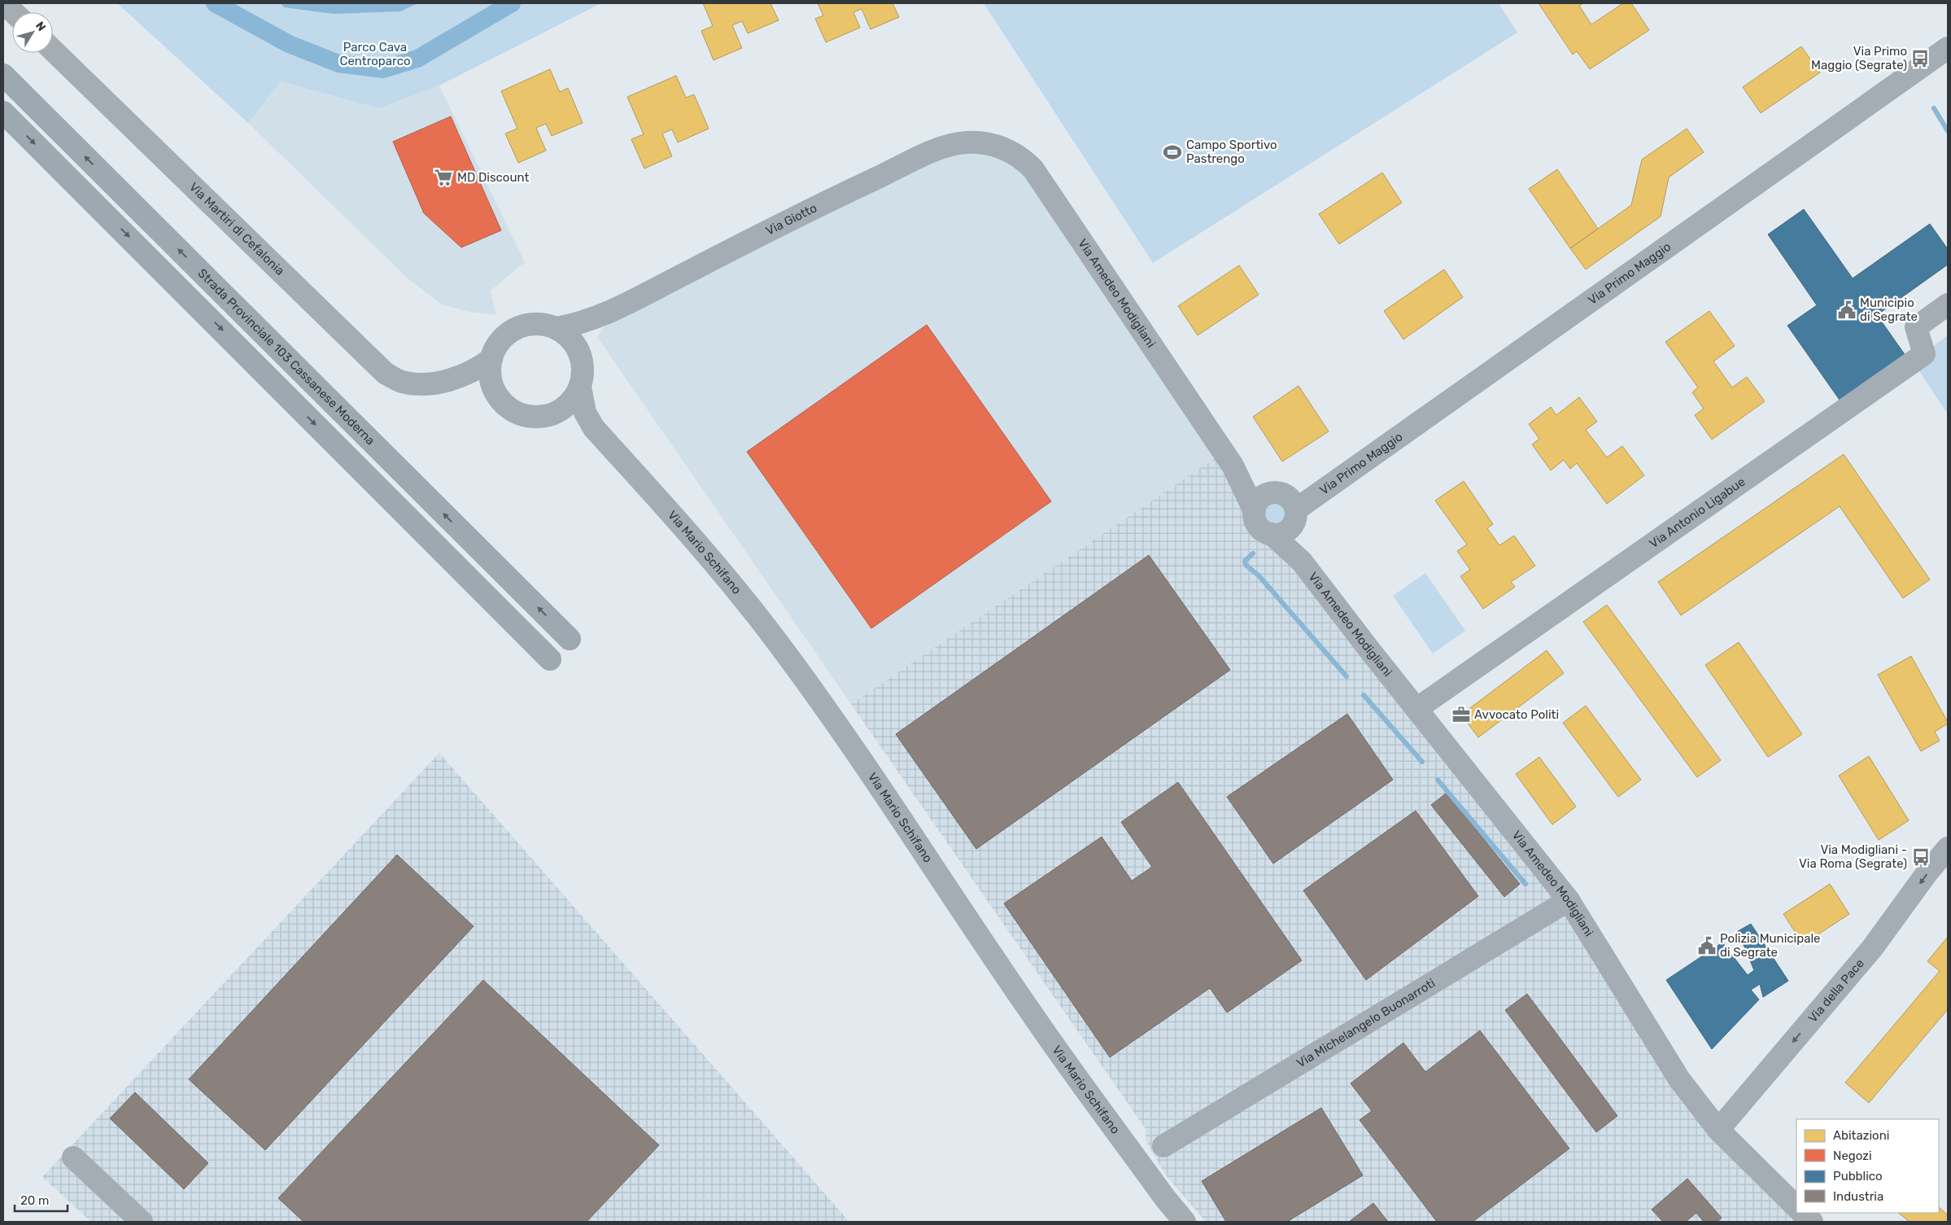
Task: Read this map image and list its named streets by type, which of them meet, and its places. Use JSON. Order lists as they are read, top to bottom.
{
  "streets": {
    "highway": ["Strada Provinciale 103 Cassanese Moderna"],
    "street": [
      "Via Giotto",
      "Via Martiri di Cefalonia",
      "Via Primo Maggio",
      "Via Amedeo Modigliani",
      "Via Antonio Ligabue",
      "Via Mario Schifano",
      "Via della Pace",
      "Via Michelangelo Buonarroti"
    ]
  },
  "crossings": [
    ["Via Giotto", "Via Martiri di Cefalonia"],
    ["Via Giotto", "Via Amedeo Modigliani"],
    ["Via Giotto", "Via Mario Schifano"],
    ["Via Martiri di Cefalonia", "Via Mario Schifano"],
    ["Via Primo Maggio", "Via Amedeo Modigliani"],
    ["Via Amedeo Modigliani", "Via Antonio Ligabue"],
    ["Via Amedeo Modigliani", "Via della Pace"],
    ["Via Amedeo Modigliani", "Via Michelangelo Buonarroti"]
  ],
  "one_way": ["Via della Pace"],
  "parks": ["Parco Cava Centroparco"],
  "places": {
    "bus stop": ["Via Primo Maggio (Segrate)", "Via Modigliani - Via Roma (Segrate)"],
    "sports": ["Campo Sportivo Pastrengo"],
    "supermarket": ["MD Discount"],
    "public building": ["Municipio di Segrate", "Polizia Municipale di Segrate"],
    "office": ["Avvocato Politi"]
  },
  "legend": [
    "Abitazioni",
    "Negozi",
    "Pubblico",
    "Industria"
  ],
  "scale_bar": "20 m",
  "north": "top right"
}
